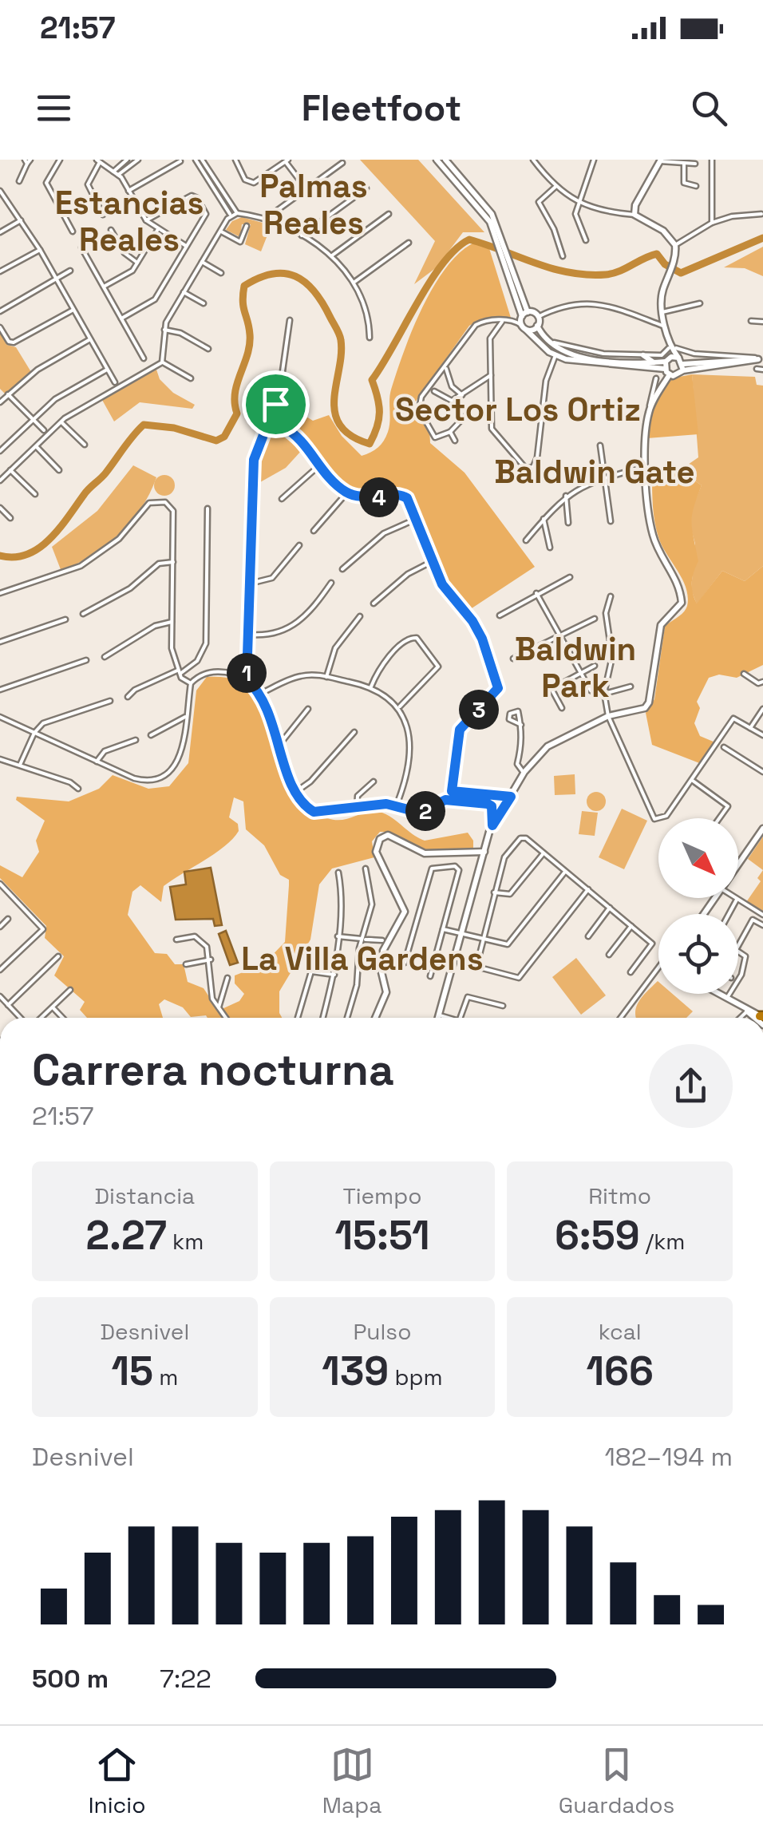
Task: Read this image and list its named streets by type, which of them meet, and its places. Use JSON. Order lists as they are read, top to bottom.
{
  "districts": [
    "Palmas Reales",
    "Estancias Reales",
    "Sector Los Ortiz",
    "Baldwin Gate",
    "Baldwin Park",
    "La Villa Gardens"
  ],
  "north": "bottom right",
  "page": {
    "status": "21:57",
    "header": "Fleetfoot",
    "pins": [
      "4",
      "1",
      "3",
      "2"
    ],
    "heading": ["Carrera nocturna", "21:57"],
    "stats": [
      ["Distancia", "2.27 km"],
      ["Tiempo", "15:51"],
      ["Ritmo", "6:59 /km"],
      ["Desnivel", "15 m"],
      ["Pulso", "139 bpm"],
      ["kcal", "166"]
    ],
    "chart": ["Desnivel", "182–194 m"],
    "list": [
      {
        "name": "500 m",
        "note": "7:22"
      }
    ],
    "tabs": ["Inicio", "Mapa", "Guardados"]
  }
}
